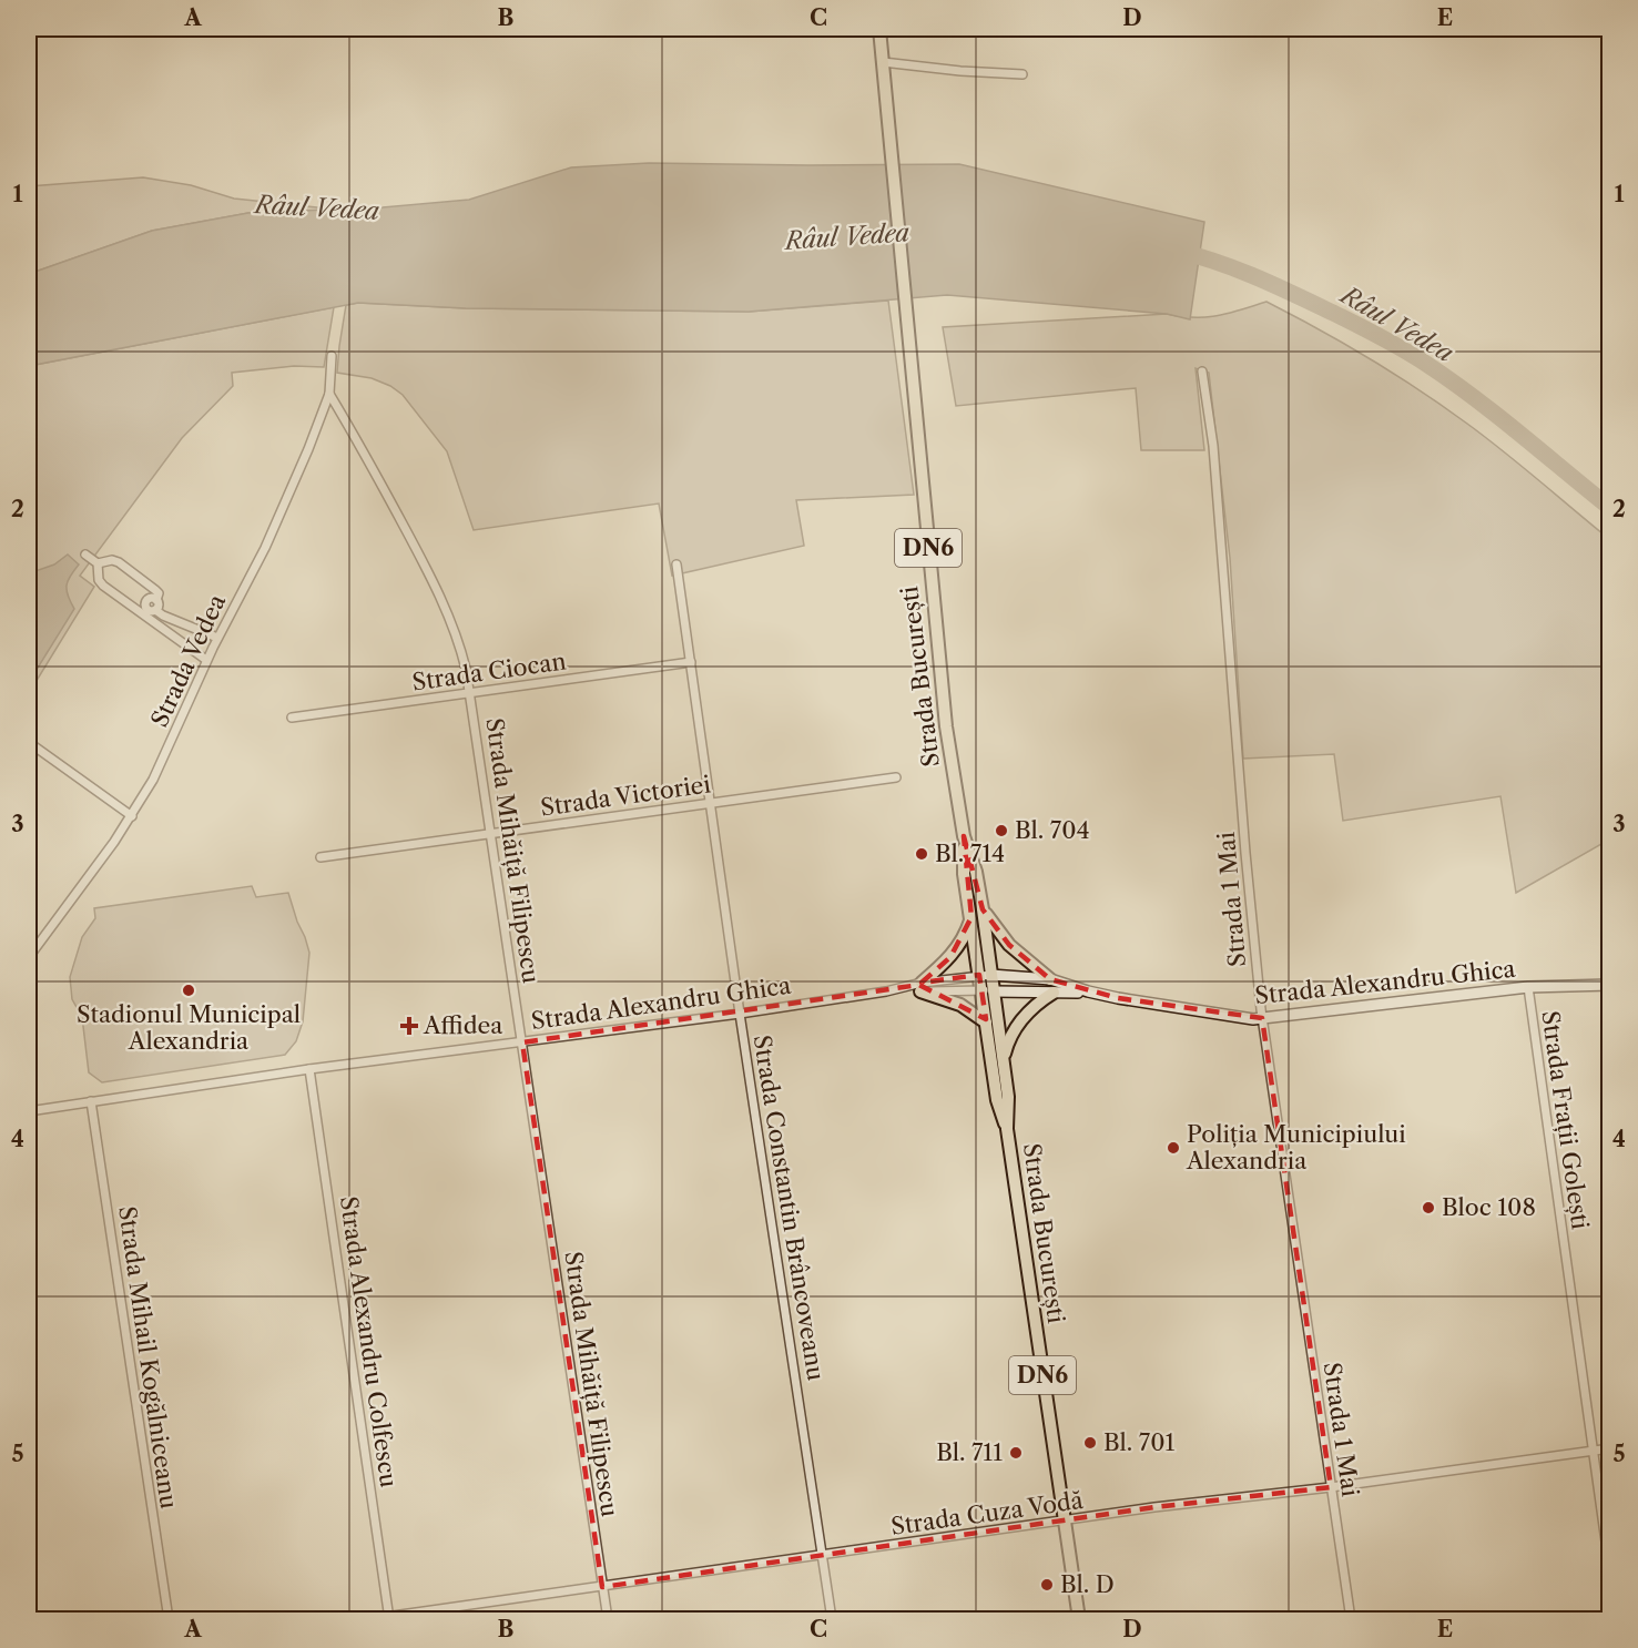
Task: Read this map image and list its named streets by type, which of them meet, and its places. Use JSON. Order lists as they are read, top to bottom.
{
  "streets": {
    "main road": ["DN6", "Strada București"],
    "street": [
      "Strada Vedea",
      "Strada Ciocan",
      "Strada Victoriei",
      "Strada Mihăiță Filipescu",
      "Strada 1 Mai",
      "Strada Alexandru Ghica",
      "Strada Frații Golești",
      "Strada Constantin Brâncoveanu",
      "Strada Alexandru Colfescu",
      "Strada Mihail Kogălniceanu",
      "Strada Cuza Vodă"
    ]
  },
  "crossings": [
    ["DN6", "Strada București"],
    ["Strada Vedea", "Strada Mihăiță Filipescu"],
    ["Strada Ciocan", "Strada Mihăiță Filipescu"],
    ["Strada Ciocan", "Strada Constantin Brâncoveanu"],
    ["Strada București", "Strada Alexandru Ghica"],
    ["Strada București", "Strada Cuza Vodă"],
    ["Strada Victoriei", "Strada Mihăiță Filipescu"],
    ["Strada Victoriei", "Strada Constantin Brâncoveanu"],
    ["Strada Mihăiță Filipescu", "Strada Alexandru Ghica"],
    ["Strada Mihăiță Filipescu", "Strada Cuza Vodă"],
    ["Strada 1 Mai", "Strada Alexandru Ghica"],
    ["Strada 1 Mai", "Strada Cuza Vodă"],
    ["Strada Alexandru Ghica", "Strada Frații Golești"],
    ["Strada Alexandru Ghica", "Strada Constantin Brâncoveanu"],
    ["Strada Alexandru Ghica", "Strada Alexandru Colfescu"],
    ["Strada Alexandru Ghica", "Strada Mihail Kogălniceanu"],
    ["Strada Frații Golești", "Strada Cuza Vodă"],
    ["Strada Constantin Brâncoveanu", "Strada Cuza Vodă"],
    ["Strada Alexandru Colfescu", "Strada Cuza Vodă"]
  ],
  "water": ["Râul Vedea"],
  "places": {
    "other": [
      "Bl. 704",
      "Bl. 714",
      "Stadionul Municipal Alexandria",
      "Poliția Municipiului Alexandria",
      "Bloc 108",
      "Bl. 701",
      "Bl. 711",
      "Bl. D"
    ],
    "health": ["Affidea"]
  },
  "grid": {
    "columns": [
      "A",
      "B",
      "C",
      "D",
      "E"
    ],
    "rows": [
      "1",
      "2",
      "3",
      "4",
      "5"
    ]
  }
}
